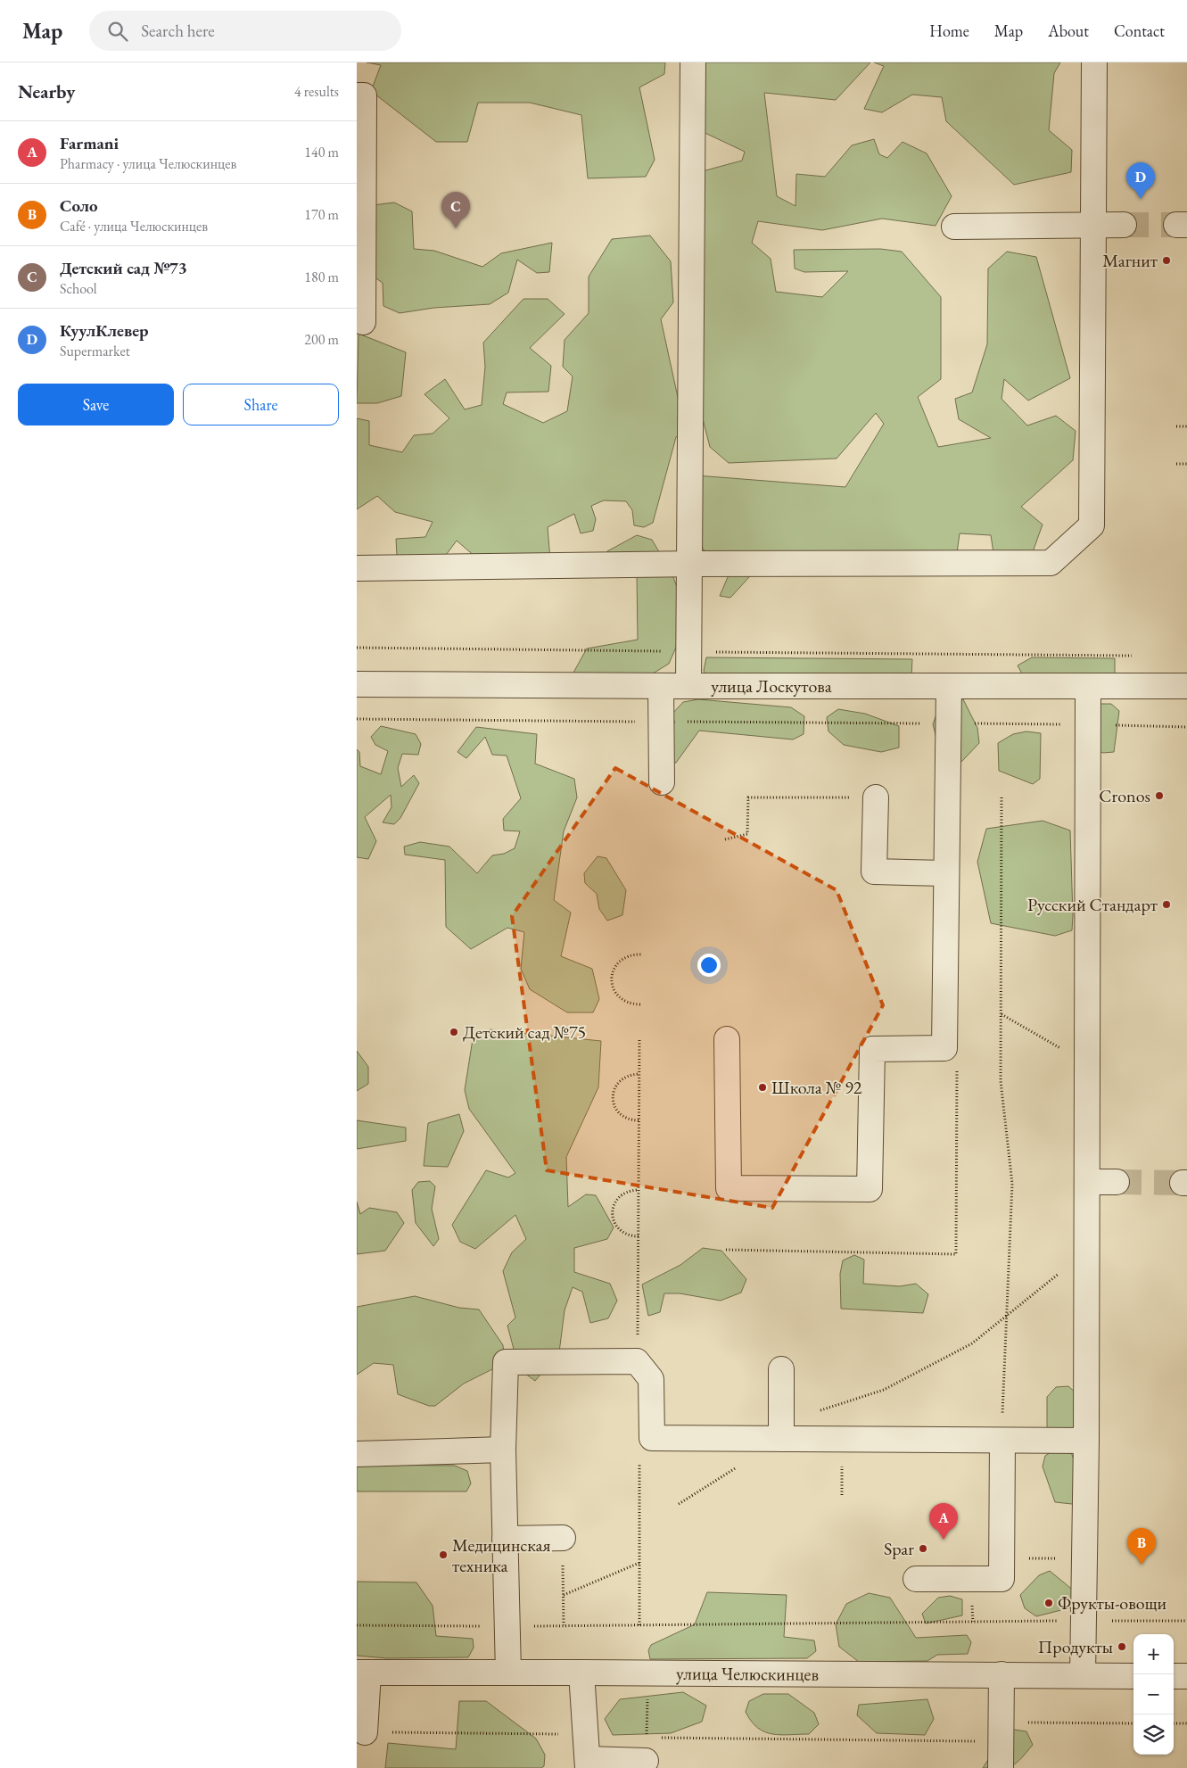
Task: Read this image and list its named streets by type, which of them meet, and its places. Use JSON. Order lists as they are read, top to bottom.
{
  "streets": {
    "street": ["улица Лоскутова", "улица Челюскинцев"]
  },
  "places": [
    "Магнит",
    "Cronos",
    "Русский Стандарт",
    "Детский сад №75",
    "Школа № 92",
    "Spar",
    "Медицинская техника",
    "Фрукты-овощи",
    "Продукты"
  ],
  "page": {
    "header": "Map",
    "search": "Search here",
    "nav": [
      "Home",
      "Map",
      "About",
      "Contact"
    ],
    "heading": ["Nearby", "4 results"],
    "list": [
      {
        "mark": "A",
        "name": "Farmani",
        "note": "Pharmacy · улица Челюскинцев",
        "value": "140 m"
      },
      {
        "mark": "B",
        "name": "Соло",
        "note": "Café · улица Челюскинцев",
        "value": "170 m"
      },
      {
        "mark": "C",
        "name": "Детский сад №73",
        "note": "School",
        "value": "180 m"
      },
      {
        "mark": "D",
        "name": "КуулКлевер",
        "note": "Supermarket",
        "value": "200 m"
      }
    ],
    "pins": [
      "D",
      "C",
      "A",
      "B"
    ],
    "buttons": ["Save", "Share"],
    "map_buttons": ["+", "−"]
  }
}
